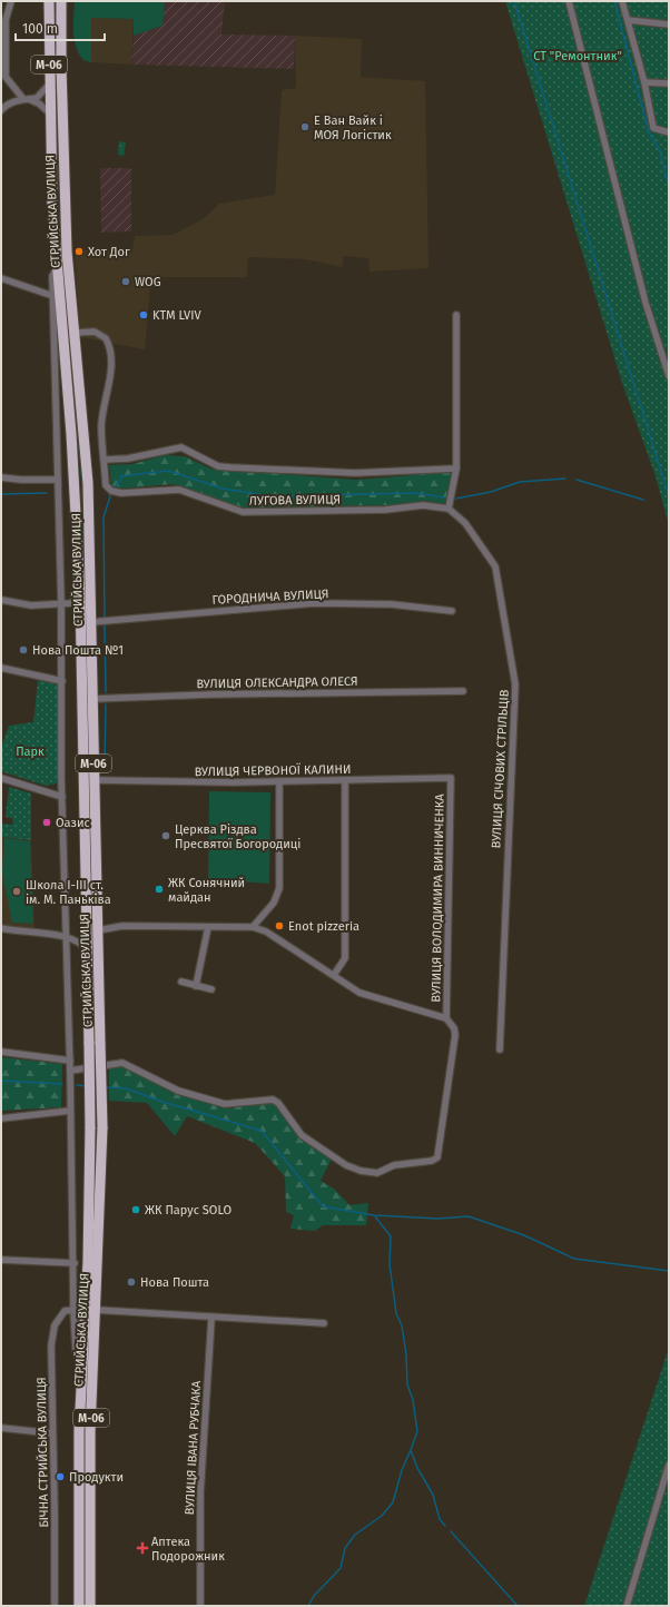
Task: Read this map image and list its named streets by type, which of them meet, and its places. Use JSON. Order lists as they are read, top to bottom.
{
  "streets": {
    "highway": ["М-06", "СТРИЙСЬКА ВУЛИЦЯ"],
    "street": [
      "ЛУГОВА ВУЛИЦЯ",
      "ГОРОДНИЧА ВУЛИЦЯ",
      "ВУЛИЦЯ ОЛЕКСАНДРА ОЛЕСЯ",
      "ВУЛИЦЯ СІЧОВИХ СТРІЛЬЦІВ",
      "ВУЛИЦЯ ЧЕРВОНОЇ КАЛИНИ",
      "ВУЛИЦЯ ВОЛОДИМИРА ВИННИЧЕНКА",
      "ВУЛИЦЯ ІВАНА РУБЧАКА",
      "БІЧНА СТРИЙСЬКА ВУЛИЦЯ"
    ]
  },
  "crossings": [
    ["СТРИЙСЬКА ВУЛИЦЯ", "ЛУГОВА ВУЛИЦЯ"],
    ["СТРИЙСЬКА ВУЛИЦЯ", "ГОРОДНИЧА ВУЛИЦЯ"],
    ["СТРИЙСЬКА ВУЛИЦЯ", "ВУЛИЦЯ ОЛЕКСАНДРА ОЛЕСЯ"],
    ["СТРИЙСЬКА ВУЛИЦЯ", "ВУЛИЦЯ ЧЕРВОНОЇ КАЛИНИ"],
    ["ЛУГОВА ВУЛИЦЯ", "ВУЛИЦЯ СІЧОВИХ СТРІЛЬЦІВ"],
    ["ВУЛИЦЯ ЧЕРВОНОЇ КАЛИНИ", "ВУЛИЦЯ ВОЛОДИМИРА ВИННИЧЕНКА"]
  ],
  "parks": ["СТ \"Ремонтник\"", "Парк"],
  "places": {
    "other": [
      "Е Ван Вайк і МОЯ Логістик",
      "Хот Дог",
      "WOG",
      "KTM LVIV",
      "Нова Пошта №1",
      "Оазис",
      "Церква Різдва Пресвятої Богородиці",
      "ЖК Сонячний майдан",
      "Школа І-ІІІ ст. ім. М. Паньківа",
      "Enot pizzeria",
      "ЖК Парус SOLO",
      "Нова Пошта",
      "Продукти"
    ],
    "health": ["Аптека Подорожник"]
  },
  "scale_bar": "100 m"
}
